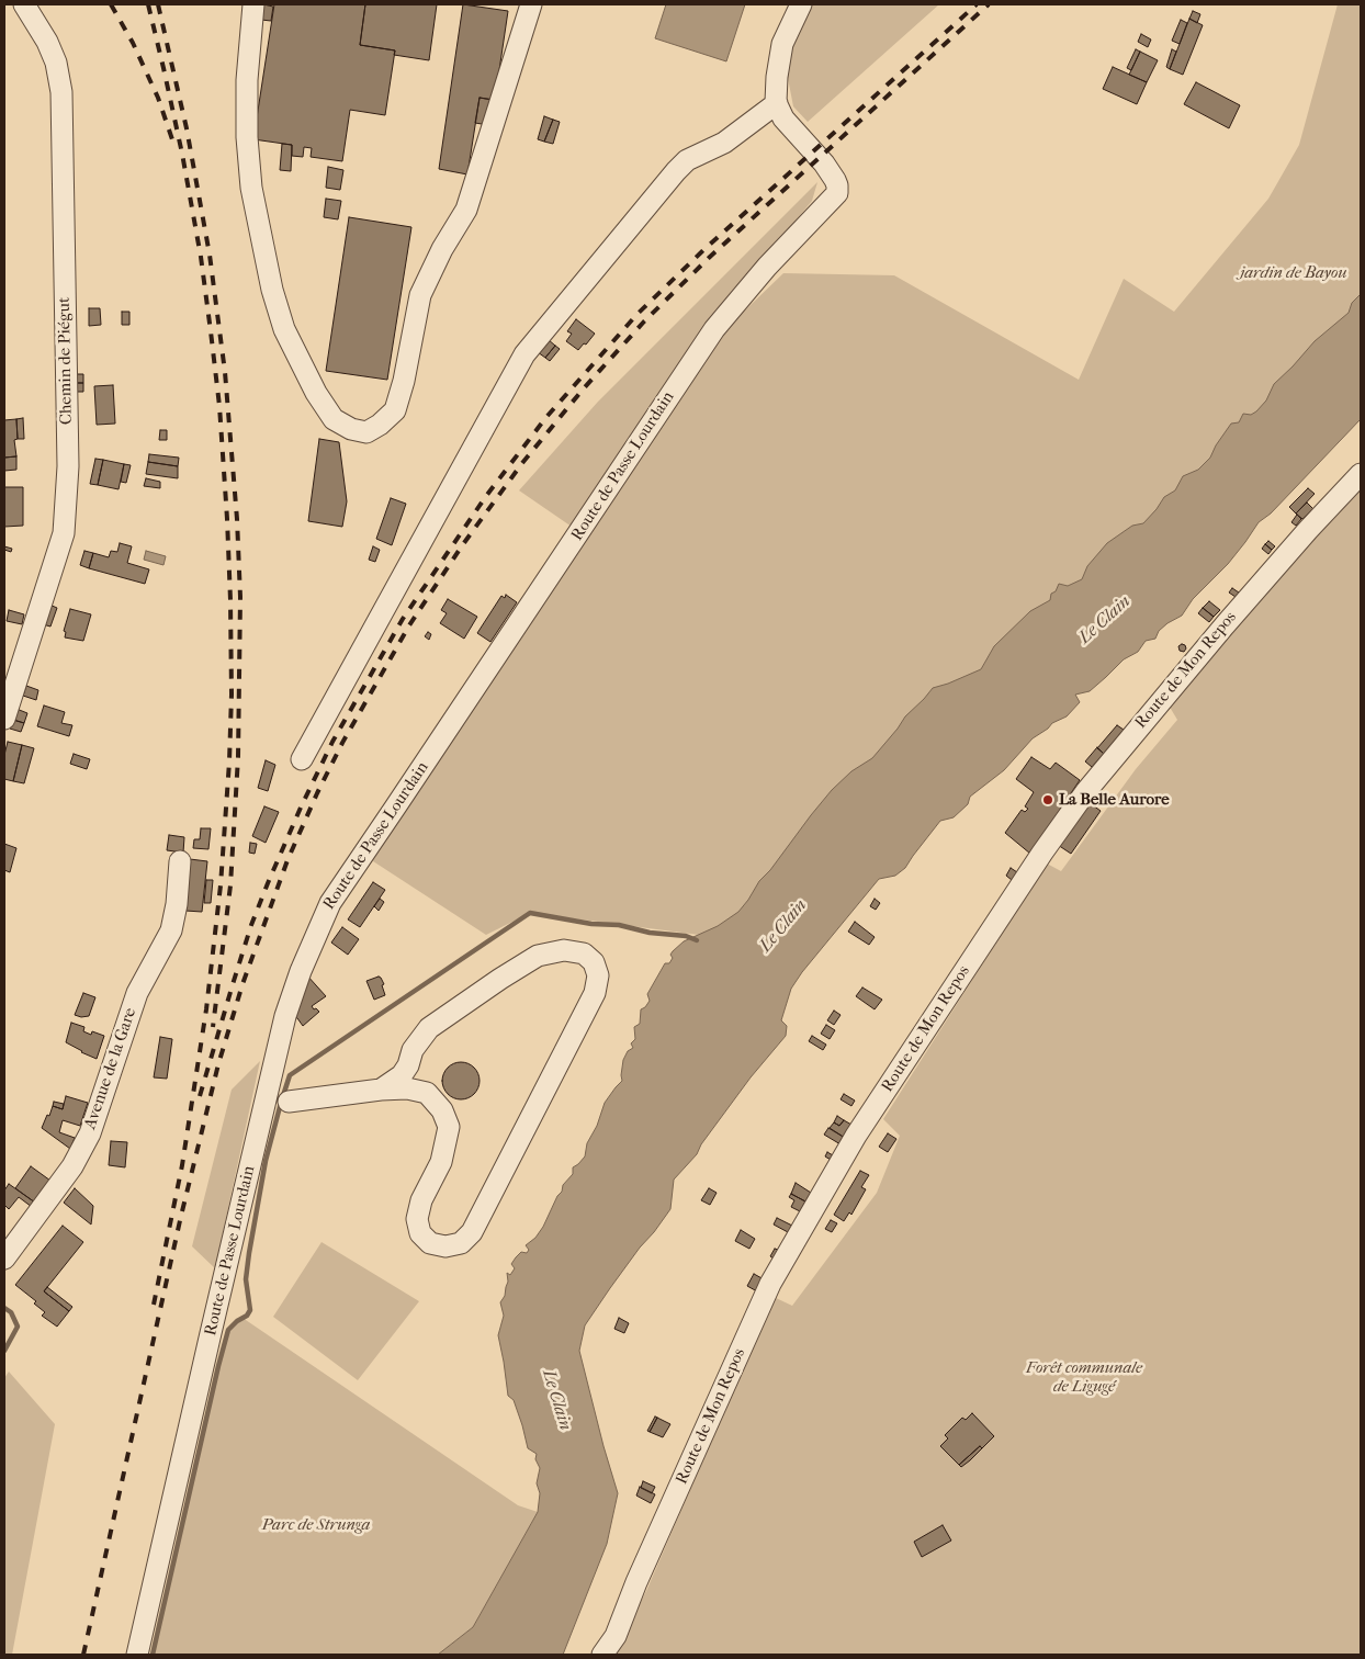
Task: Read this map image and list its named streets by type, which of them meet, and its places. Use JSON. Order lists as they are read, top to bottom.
{
  "streets": {
    "street": [
      "Chemin de Piégut",
      "Route de Passe Lourdain",
      "Route de Mon Repos",
      "Avenue de la Gare"
    ]
  },
  "water": ["Le Clain"],
  "parks": ["jardin de Bayou", "Forêt communale de Ligugé", "Parc de Strunga"],
  "places": ["La Belle Aurore"]
}
